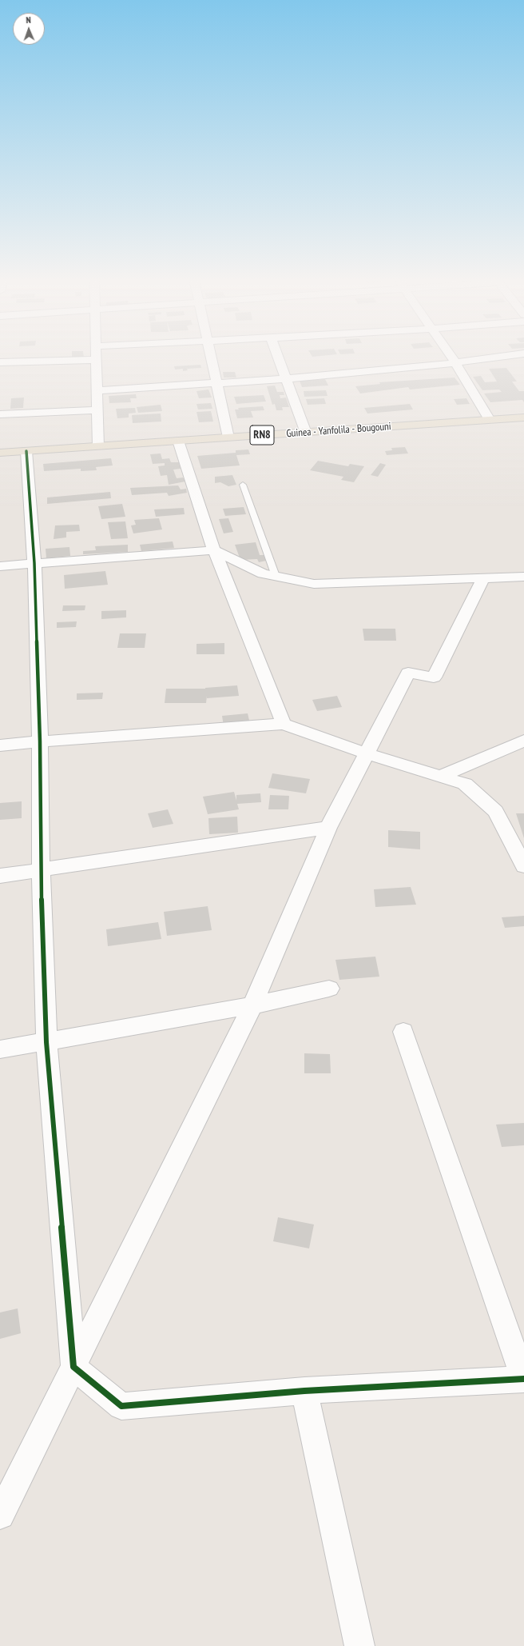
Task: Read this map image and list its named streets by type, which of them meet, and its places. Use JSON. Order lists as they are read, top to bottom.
{
  "streets": {
    "main road": ["Guinea - Yanfolila - Bougouni", "RN8"]
  },
  "north": "top"
}
